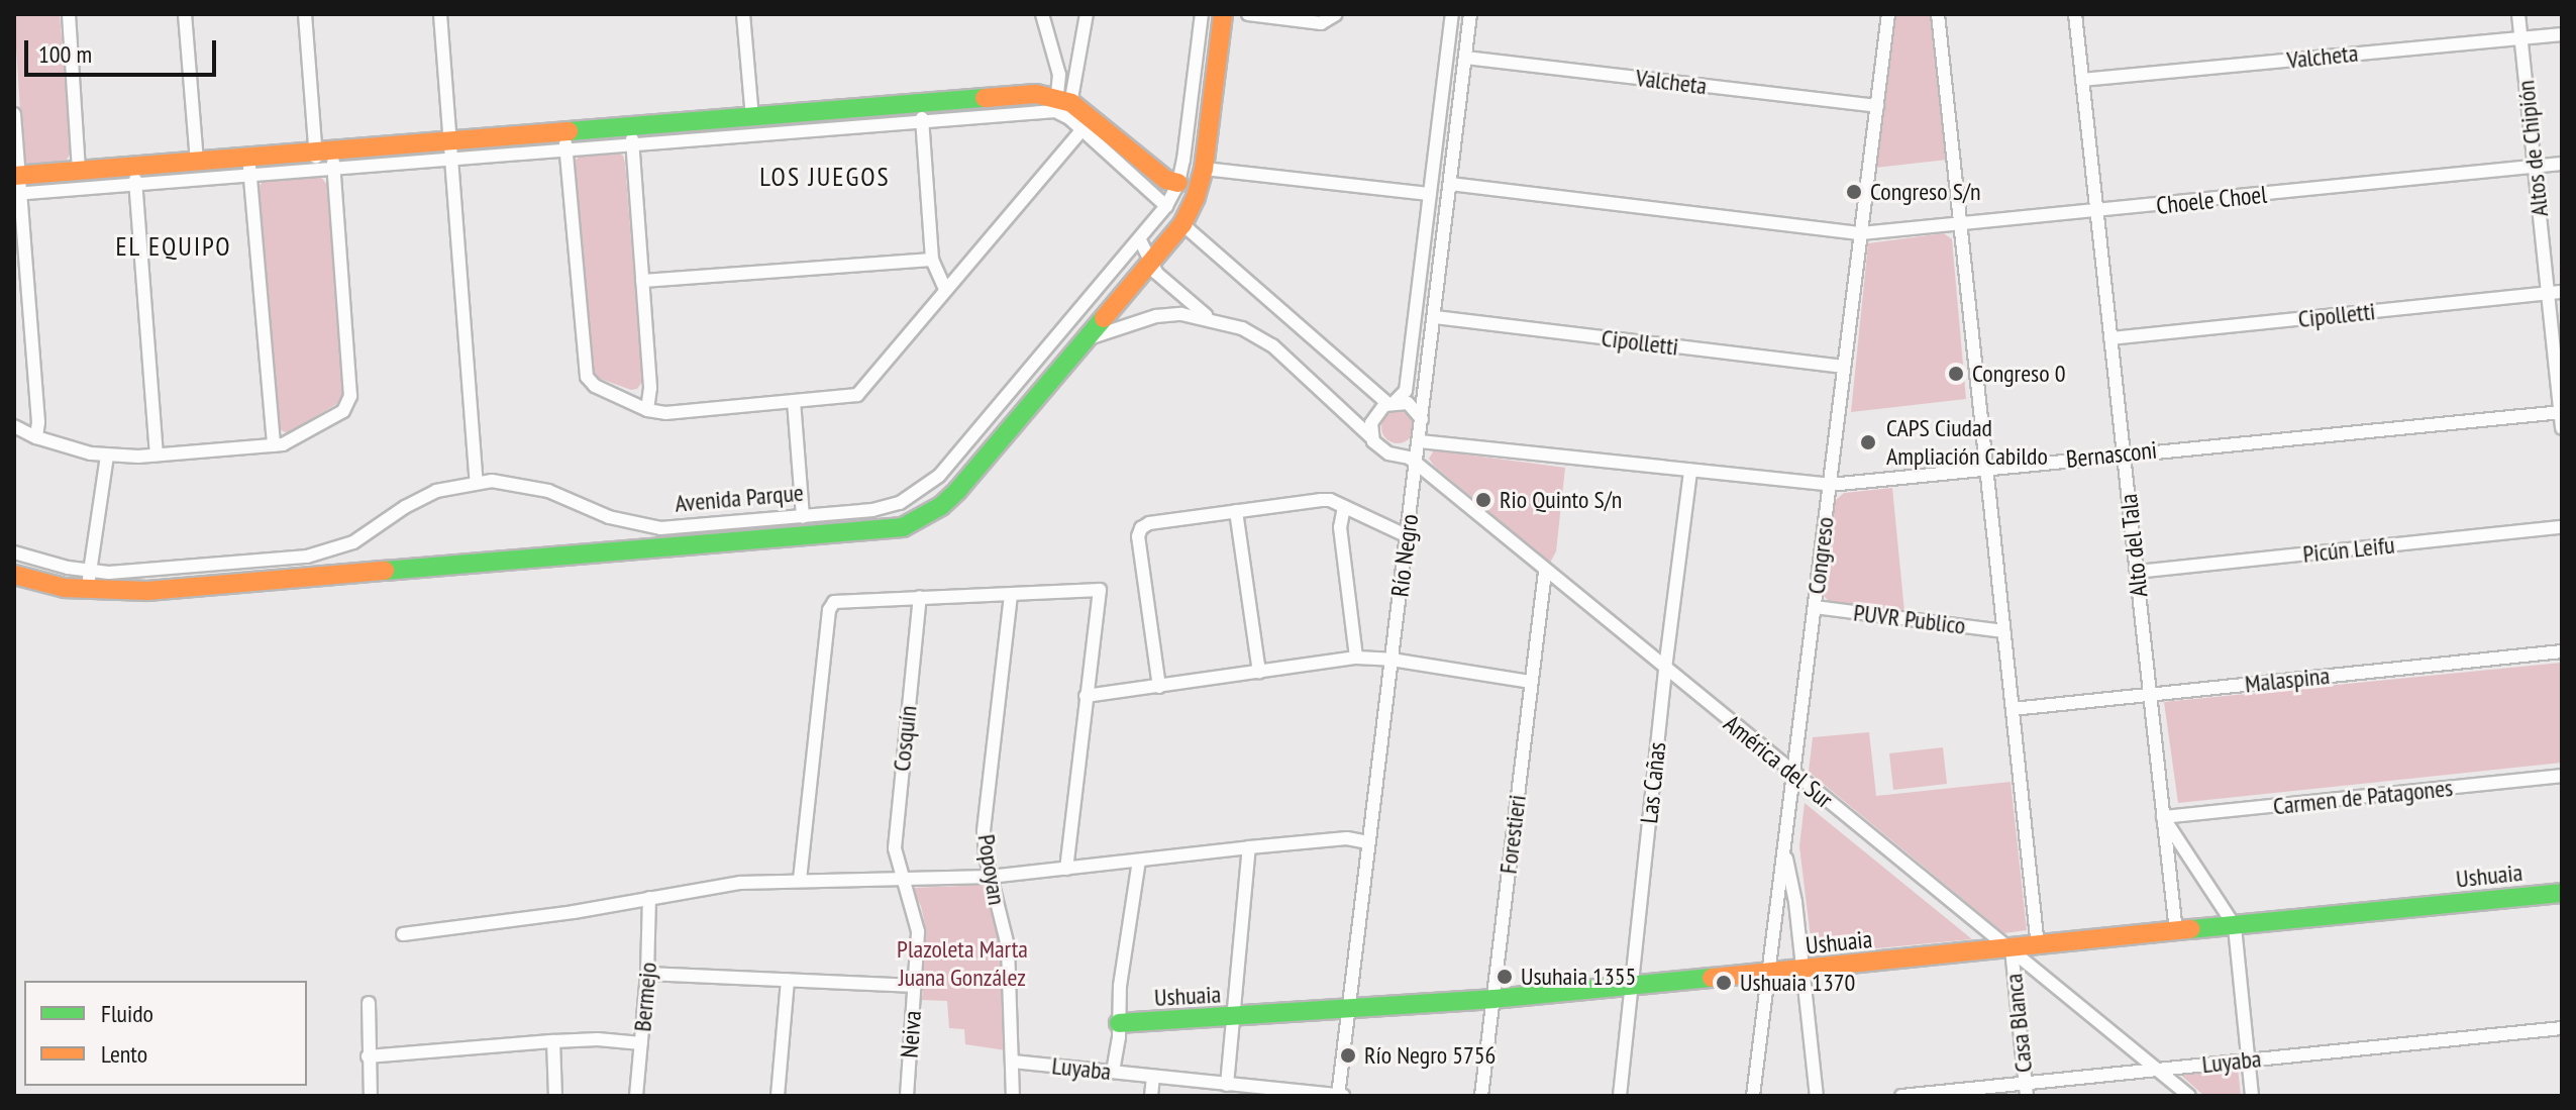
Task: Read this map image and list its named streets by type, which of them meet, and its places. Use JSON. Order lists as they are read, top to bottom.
{
  "streets": {
    "street": [
      "Valcheta",
      "Altos de Chipión",
      "Choele Choel",
      "Cipolletti",
      "Bernasconi",
      "Avenida Parque",
      "Alto del Tala",
      "Picún Leifu",
      "Río Negro",
      "Congreso",
      "PUVR Publico",
      "Malaspina",
      "Cosquín",
      "América del Sur",
      "Las Cañas",
      "Carmen de Patagones",
      "Forestieri",
      "Popoyan",
      "Ushuaia",
      "Bermejo",
      "Casa Blanca",
      "Neiva",
      "Luyaba"
    ]
  },
  "crossings": [
    ["Valcheta", "Altos de Chipión"],
    ["Valcheta", "Alto del Tala"],
    ["Valcheta", "Río Negro"],
    ["Valcheta", "Congreso"],
    ["Altos de Chipión", "Choele Choel"],
    ["Altos de Chipión", "Cipolletti"],
    ["Altos de Chipión", "Bernasconi"],
    ["Choele Choel", "Alto del Tala"],
    ["Choele Choel", "Río Negro"],
    ["Choele Choel", "Congreso"],
    ["Cipolletti", "Alto del Tala"],
    ["Cipolletti", "Río Negro"],
    ["Cipolletti", "Congreso"],
    ["Bernasconi", "Alto del Tala"],
    ["Bernasconi", "Río Negro"],
    ["Bernasconi", "Congreso"],
    ["Bernasconi", "América del Sur"],
    ["Bernasconi", "Las Cañas"],
    ["Alto del Tala", "Picún Leifu"],
    ["Alto del Tala", "Malaspina"],
    ["Alto del Tala", "Carmen de Patagones"],
    ["Alto del Tala", "Ushuaia"],
    ["Río Negro", "América del Sur"],
    ["Río Negro", "Ushuaia"],
    ["Río Negro", "Luyaba"],
    ["Congreso", "PUVR Publico"],
    ["Congreso", "América del Sur"],
    ["Congreso", "Ushuaia"],
    ["Cosquín", "Neiva"],
    ["América del Sur", "Las Cañas"],
    ["América del Sur", "Forestieri"],
    ["América del Sur", "Ushuaia"],
    ["América del Sur", "Casa Blanca"],
    ["América del Sur", "Luyaba"],
    ["Las Cañas", "Ushuaia"],
    ["Forestieri", "Ushuaia"],
    ["Popoyan", "Luyaba"],
    ["Ushuaia", "Casa Blanca"],
    ["Casa Blanca", "Luyaba"]
  ],
  "districts": ["LOS JUEGOS", "EL EQUIPO"],
  "parks": ["Plazoleta Marta Juana González"],
  "places": [
    "Congreso S/n",
    "Congreso 0",
    "CAPS Ciudad Ampliación Cabildo",
    "Rio Quinto S/n",
    "Usuhaia 1355",
    "Ushuaia 1370",
    "Río Negro 5756"
  ],
  "legend": ["Fluido", "Lento"],
  "scale_bar": "100 m"
}
